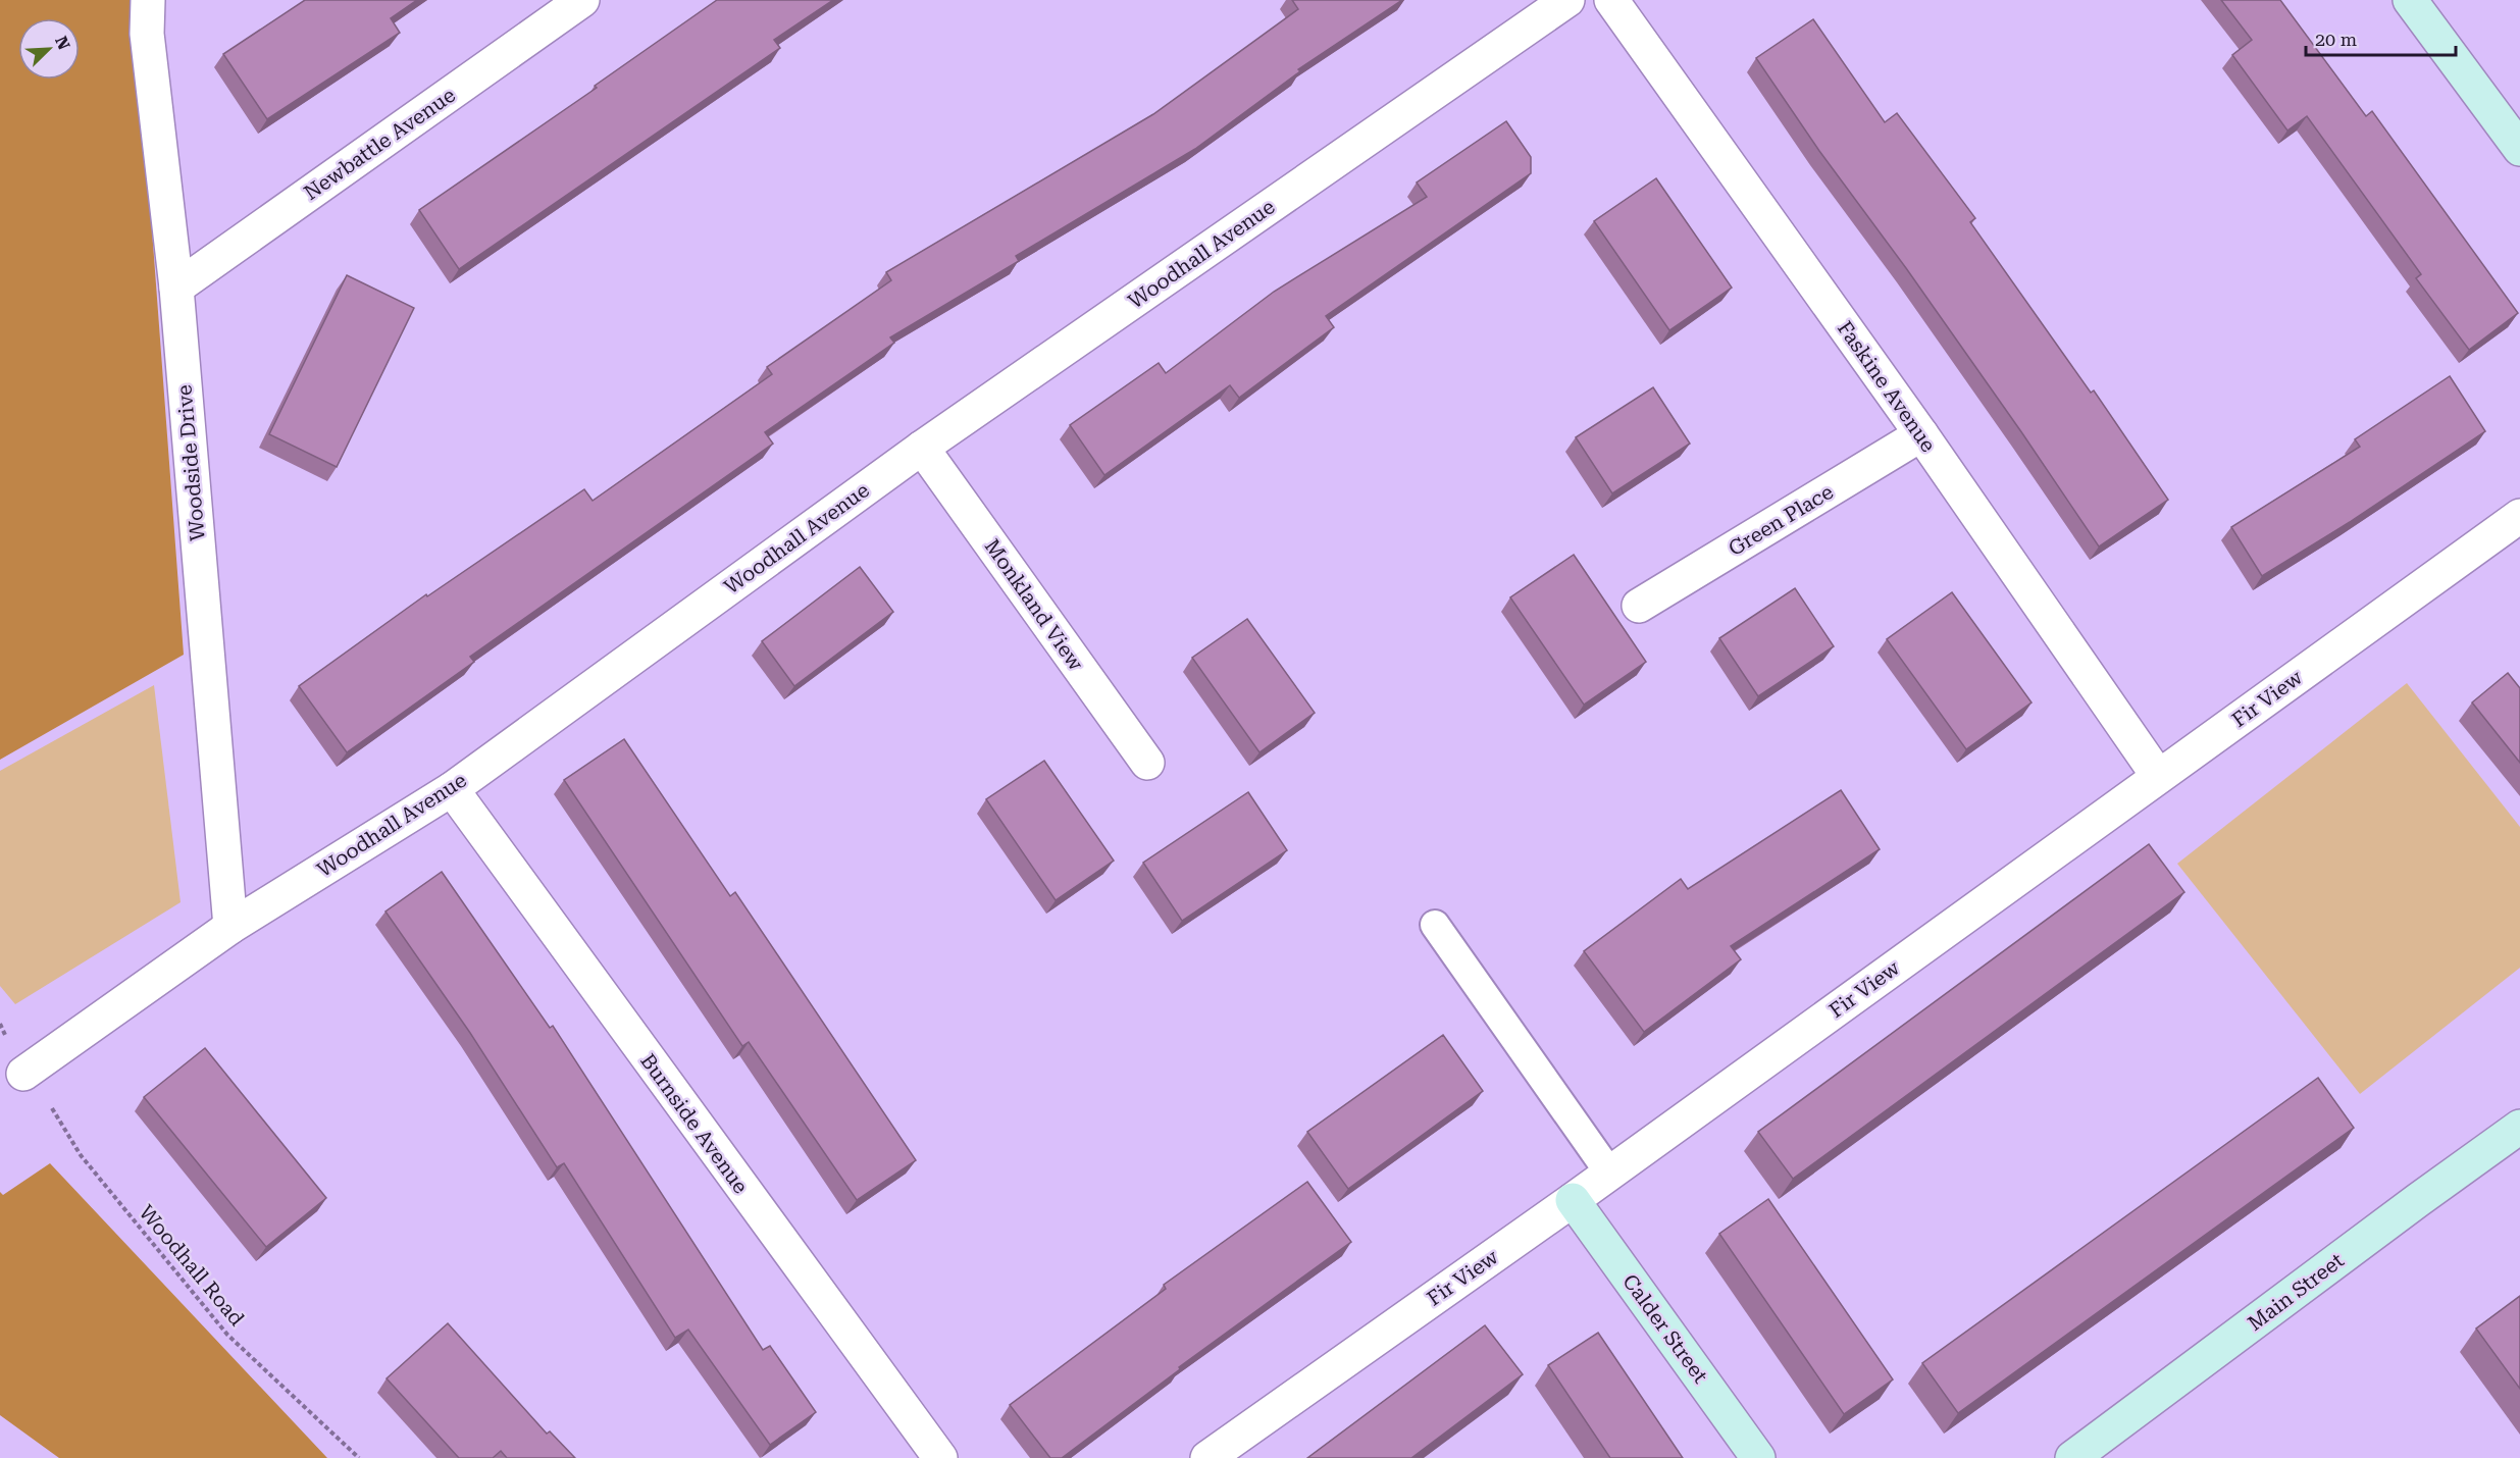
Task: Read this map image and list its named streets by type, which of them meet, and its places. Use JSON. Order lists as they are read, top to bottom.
{
  "streets": {
    "main road": ["Main Street", "Calder Street"],
    "street": [
      "Newbattle Avenue",
      "Woodhall Avenue",
      "Faskine Avenue",
      "Woodside Drive",
      "Green Place",
      "Monkland View",
      "Fir View",
      "Burnside Avenue"
    ],
    "path": ["Woodhall Road"]
  },
  "crossings": [
    ["Newbattle Avenue", "Woodside Drive"],
    ["Woodhall Avenue", "Woodside Drive"],
    ["Woodhall Avenue", "Monkland View"],
    ["Woodhall Avenue", "Burnside Avenue"],
    ["Woodhall Avenue", "Woodhall Road"],
    ["Faskine Avenue", "Green Place"],
    ["Faskine Avenue", "Fir View"],
    ["Fir View", "Calder Street"]
  ],
  "scale_bar": "20 m",
  "north": "top right"
}
